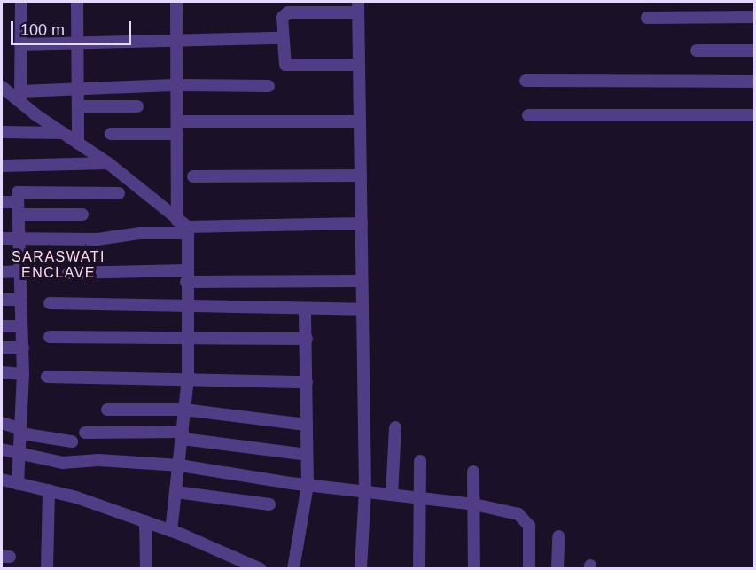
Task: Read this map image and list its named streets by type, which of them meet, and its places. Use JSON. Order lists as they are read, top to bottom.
{
  "districts": ["SARASWATI ENCLAVE"],
  "scale_bar": "100 m"
}
